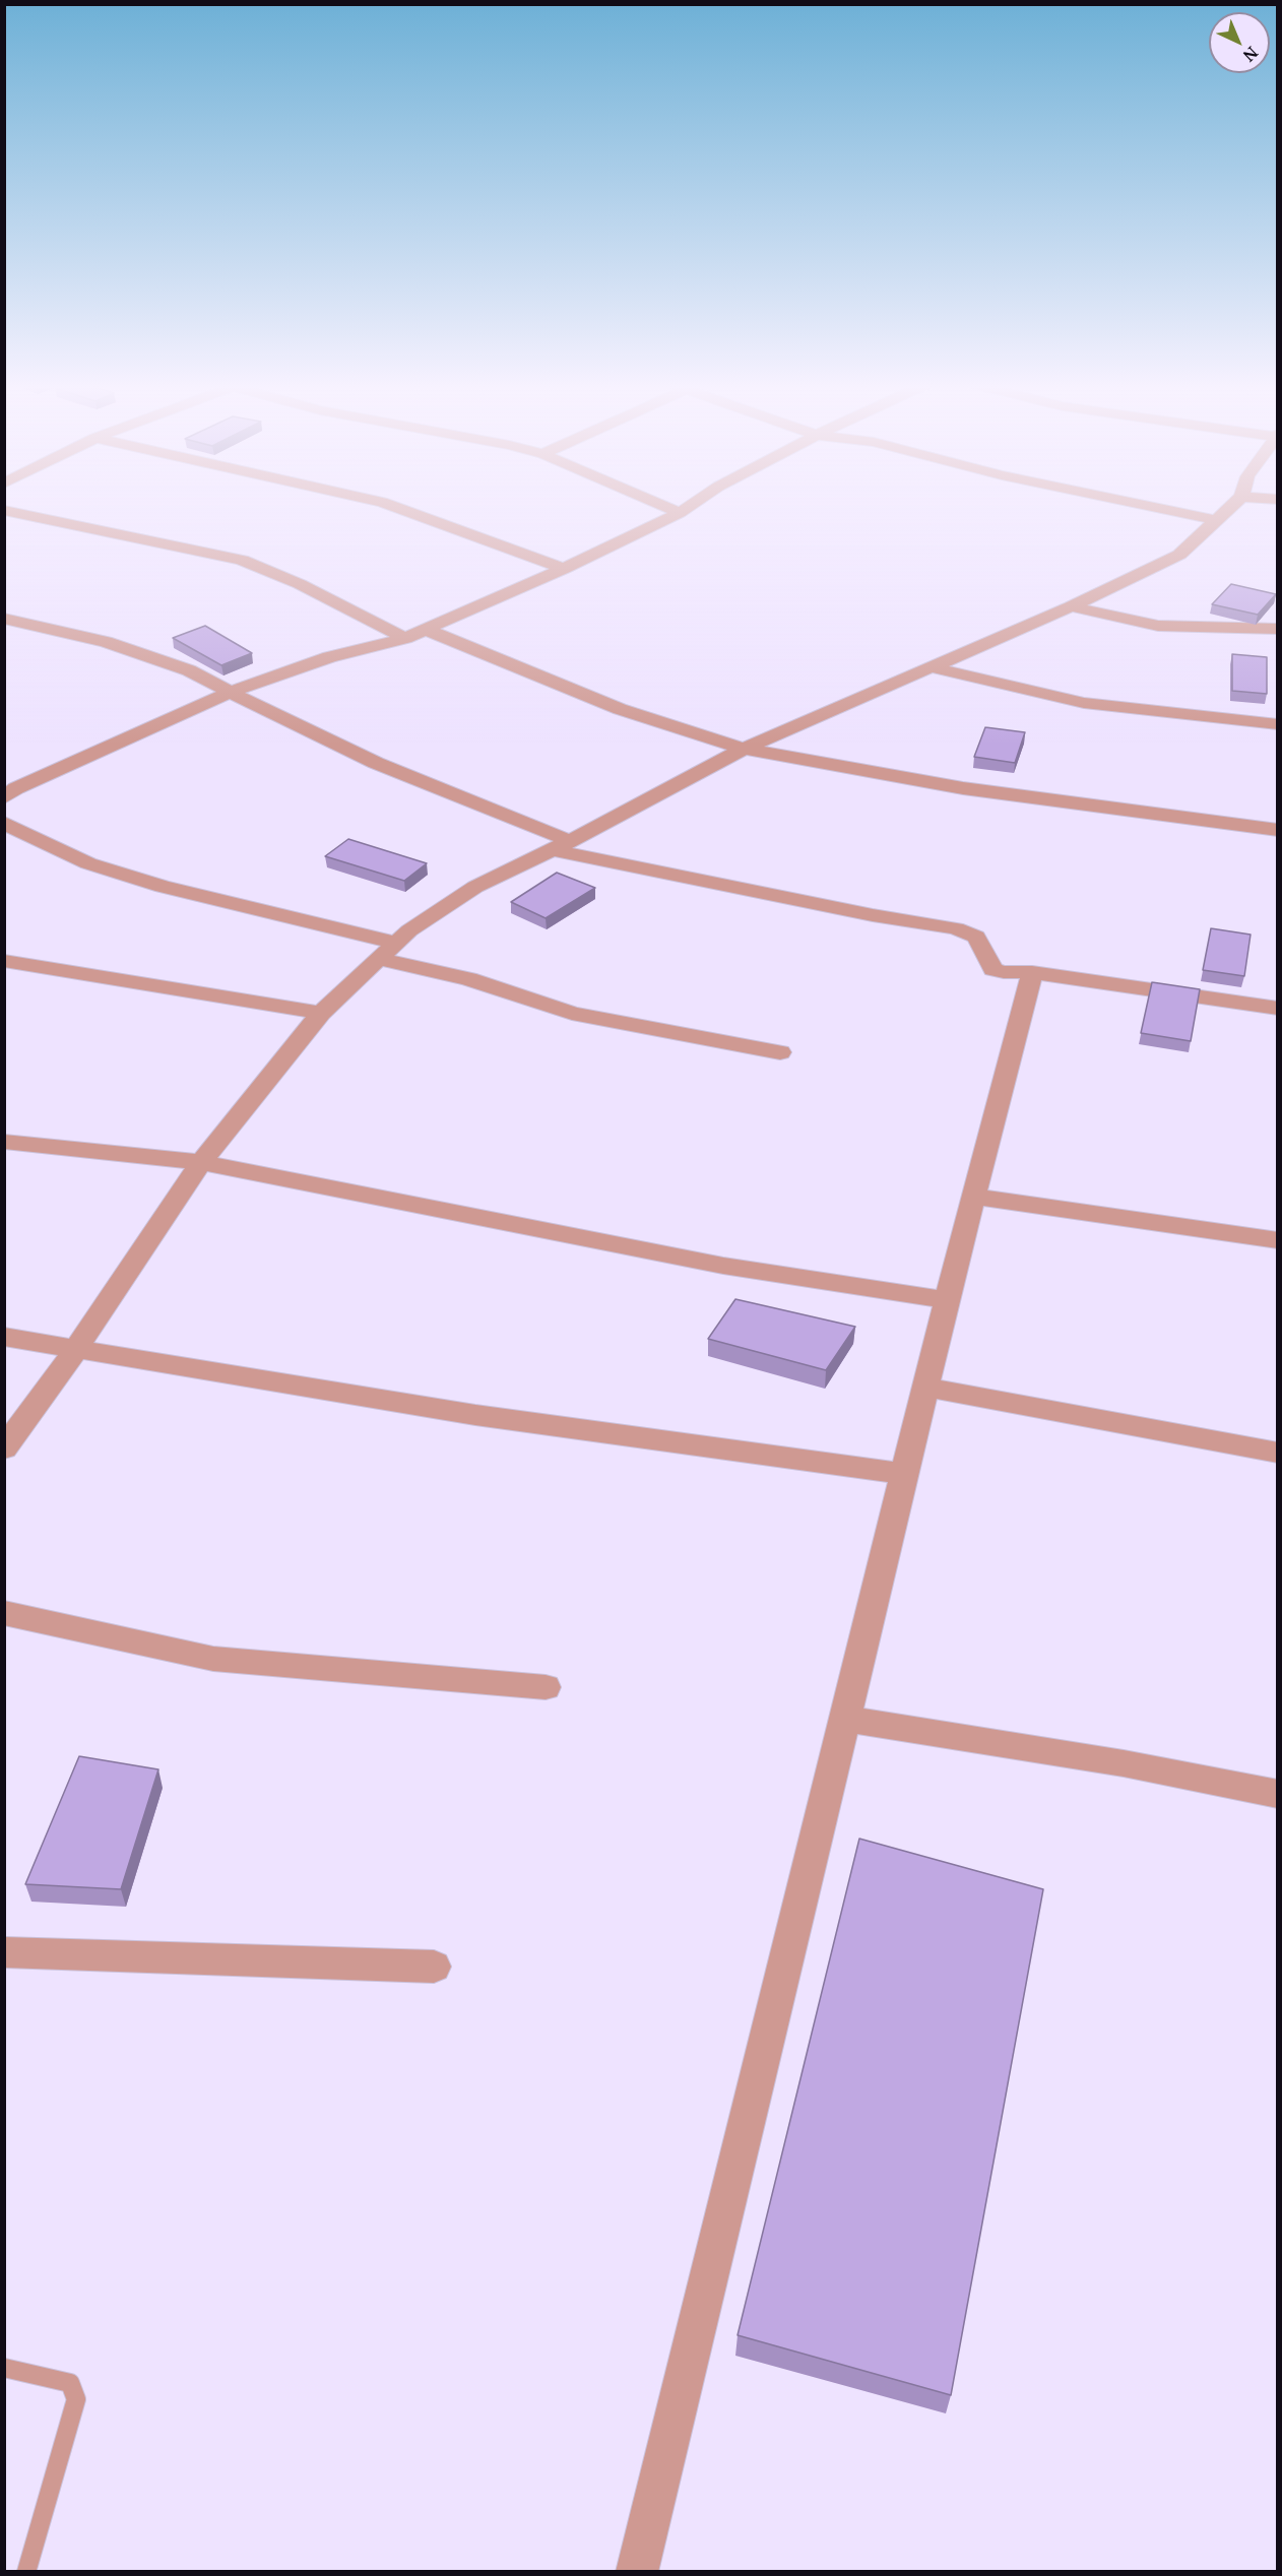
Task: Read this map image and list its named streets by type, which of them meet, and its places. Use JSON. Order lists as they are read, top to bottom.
{
  "north": "bottom right"
}
